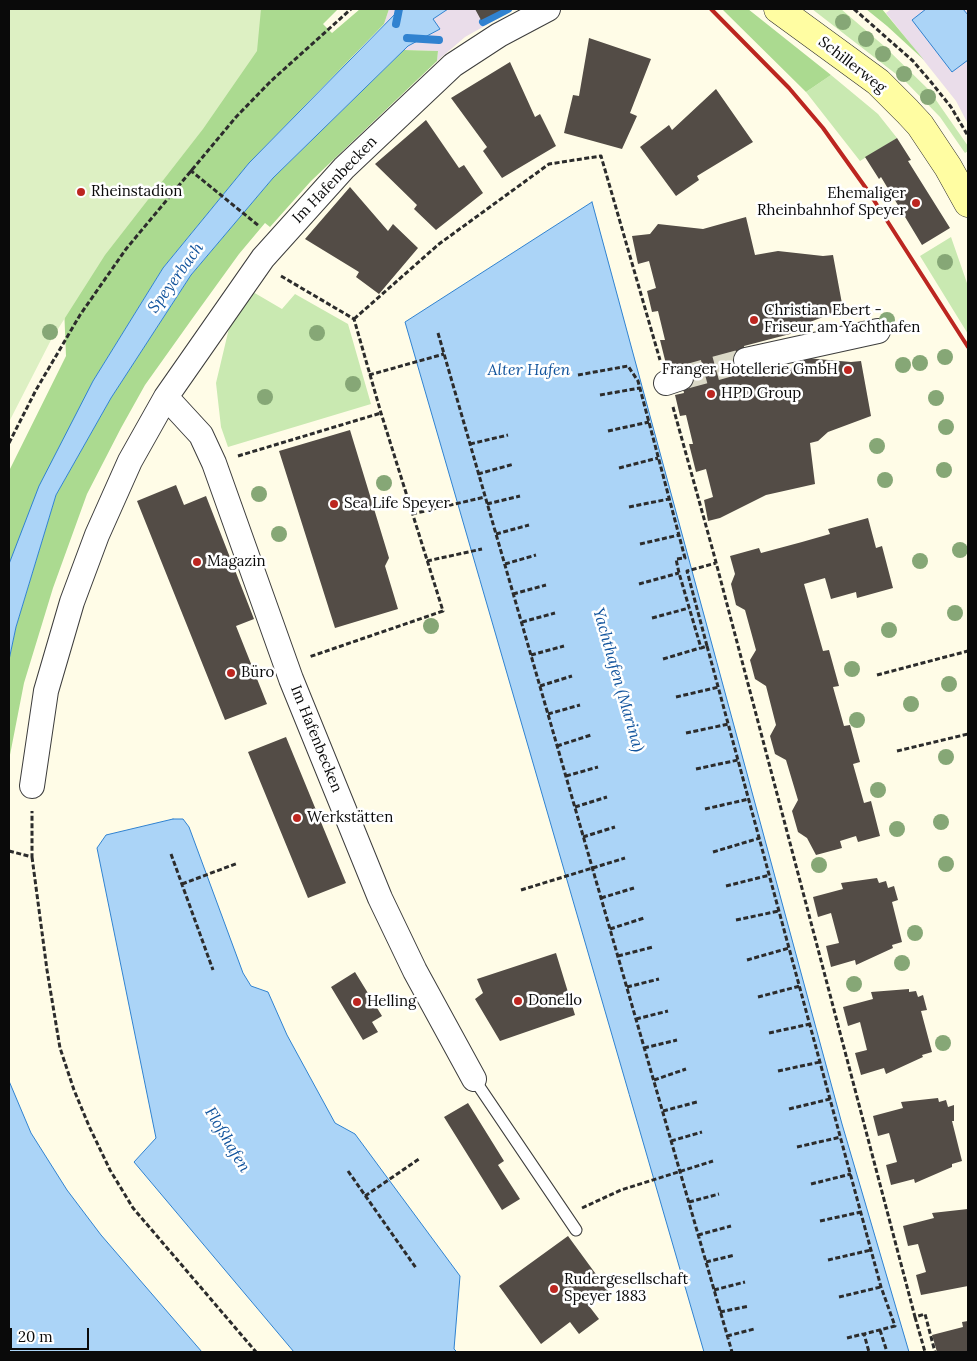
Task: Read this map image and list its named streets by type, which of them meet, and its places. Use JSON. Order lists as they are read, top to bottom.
{
  "streets": {
    "street": ["Schillerweg", "Im Hafenbecken"]
  },
  "water": [
    "Speyerbach",
    "Alter Hafen",
    "Yachthafen (Marina)",
    "Floßhafen"
  ],
  "places": [
    "Rheinstadion",
    "Ehemaliger Rheinbahnhof Speyer",
    "Christian Ebert - Friseur am Yachthafen",
    "Franger Hotellerie GmbH",
    "HPD Group",
    "Sea Life Speyer",
    "Magazin",
    "Büro",
    "Werkstätten",
    "Donello",
    "Helling",
    "Rudergesellschaft Speyer 1883"
  ],
  "scale_bar": "20 m"
}
